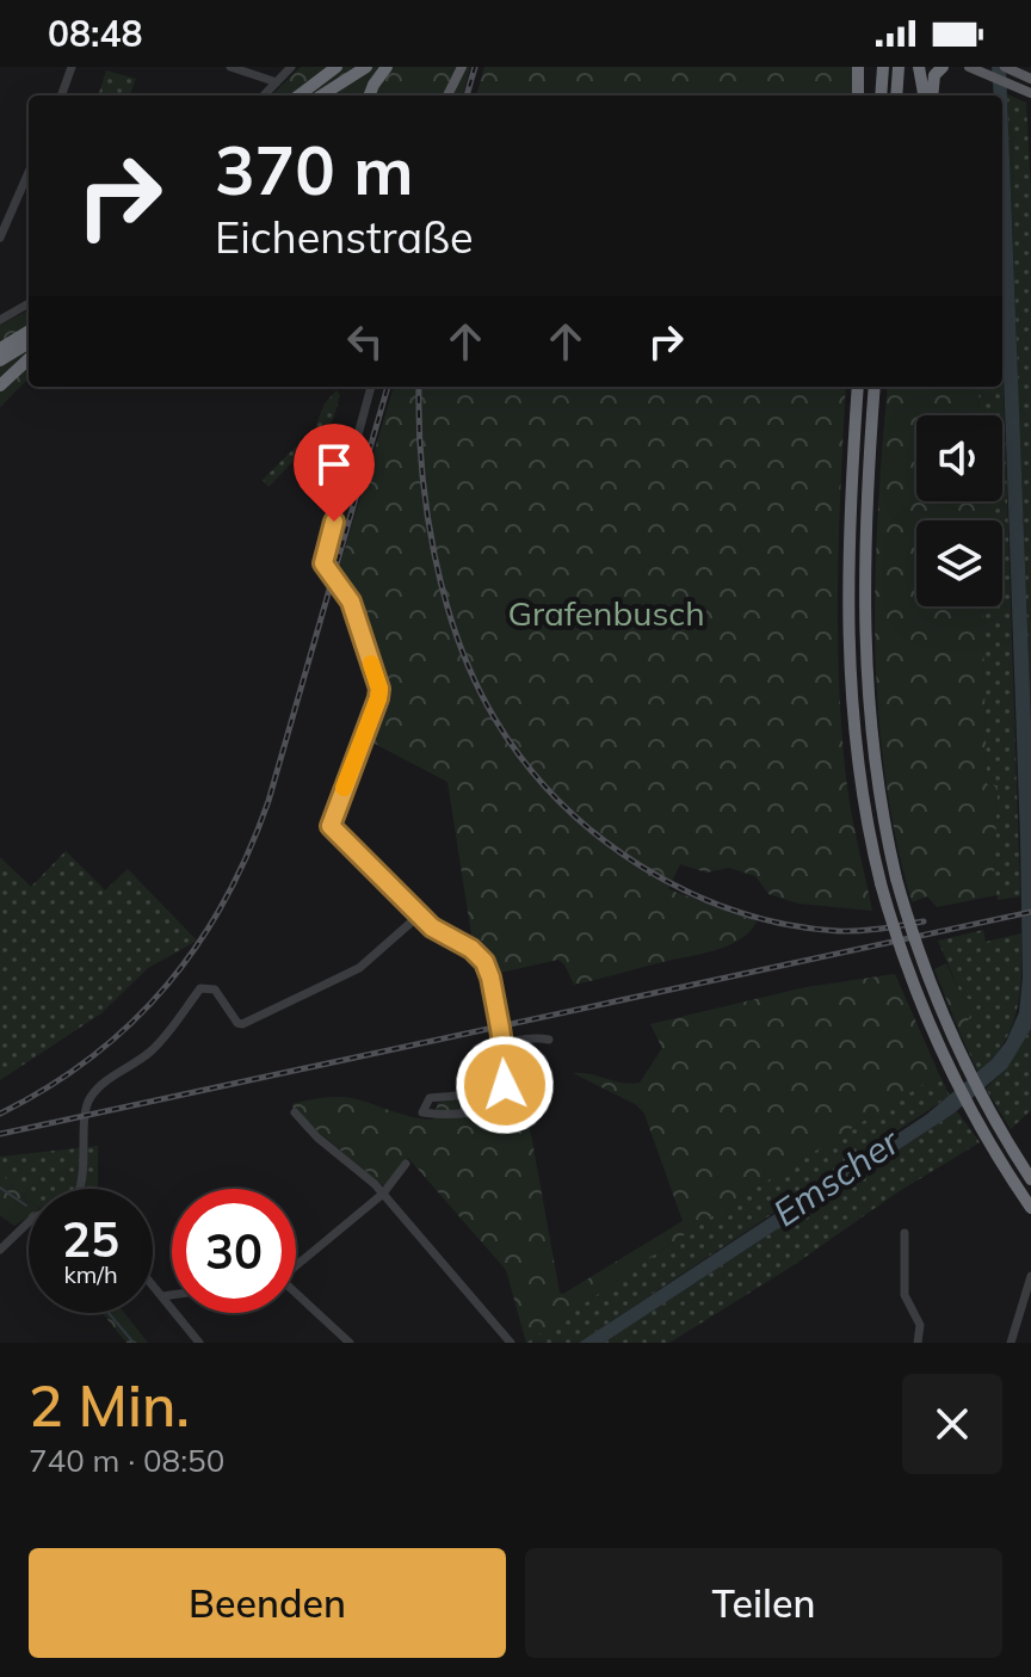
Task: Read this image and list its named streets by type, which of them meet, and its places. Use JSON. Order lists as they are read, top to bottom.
{
  "water": ["Emscher"],
  "parks": ["Grafenbusch"],
  "page": {
    "status": "08:48",
    "turn": ["370 m", "Eichenstraße"],
    "speed": "25 km/h",
    "limit": "30",
    "heading": ["2 Min.", "740 m · 08:50"],
    "buttons": ["Beenden", "Teilen"]
  }
}
